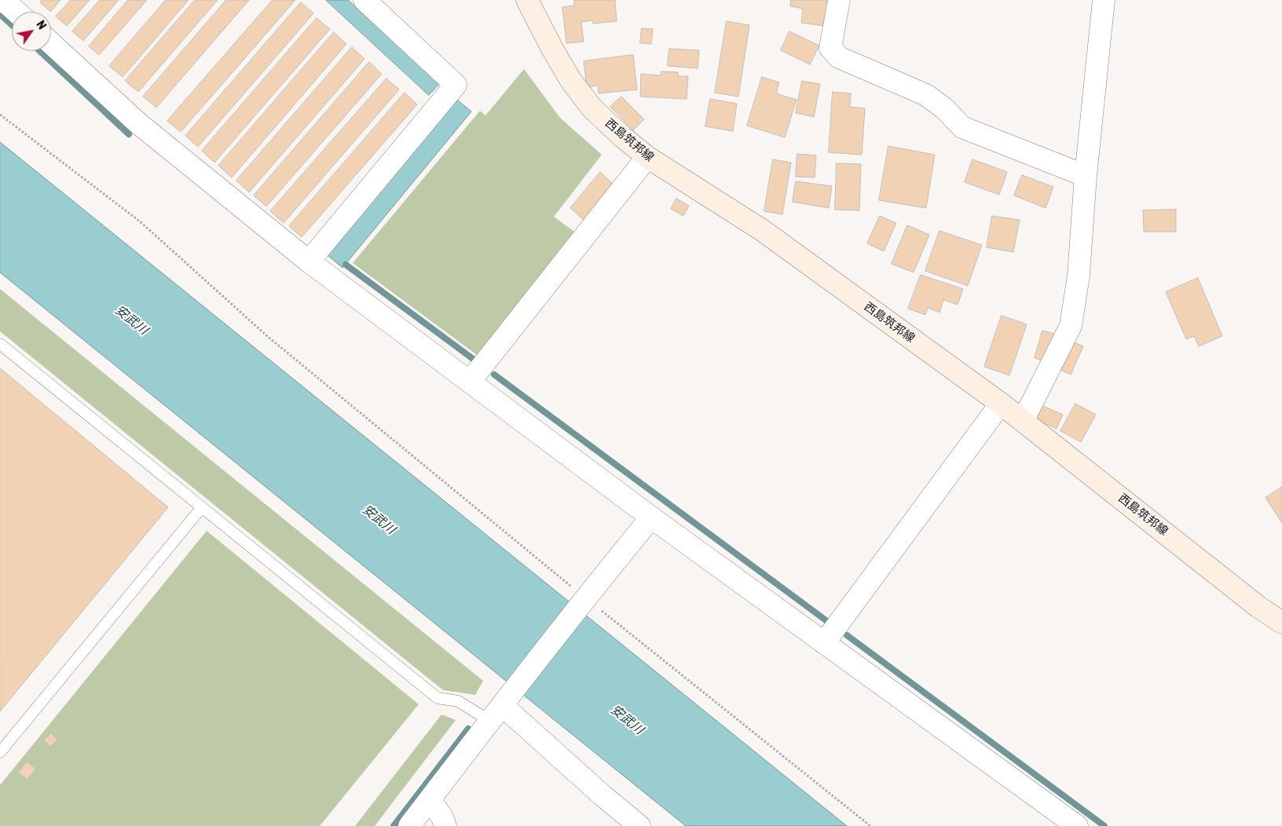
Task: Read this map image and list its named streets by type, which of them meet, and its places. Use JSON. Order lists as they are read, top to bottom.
{
  "streets": {
    "main road": ["西島筑邦線"]
  },
  "water": ["安武川"],
  "north": "top right"
}
